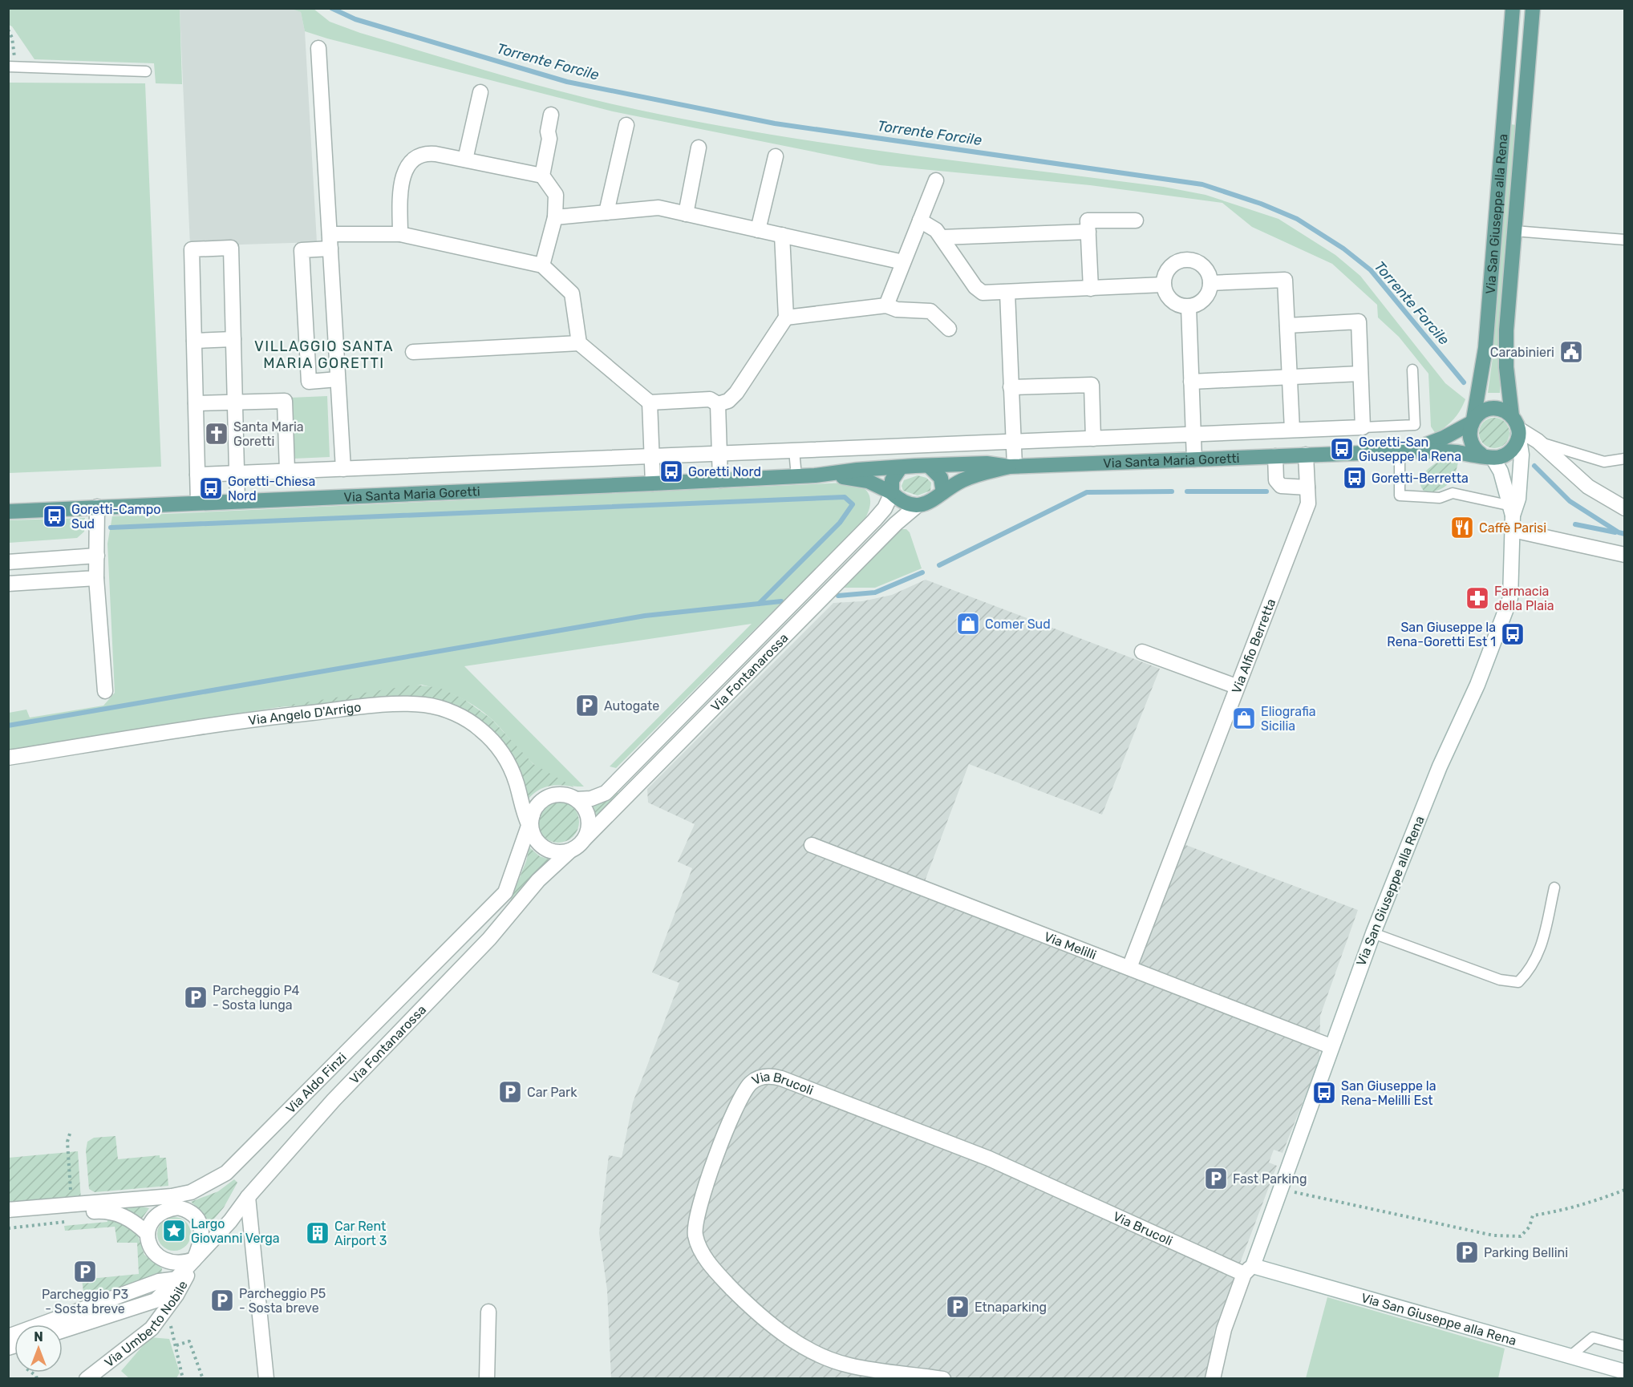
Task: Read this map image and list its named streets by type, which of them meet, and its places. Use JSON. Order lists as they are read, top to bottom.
{
  "streets": {
    "main road": ["Via San Giuseppe alla Rena", "Via Santa Maria Goretti"],
    "street": [
      "Via Alfio Berretta",
      "Via Fontanarossa",
      "Via Angelo D'Arrigo",
      "Via Melilli",
      "Via Aldo Finzi",
      "Via Brucoli",
      "Via Umberto Nobile"
    ]
  },
  "crossings": [
    ["Via San Giuseppe alla Rena", "Via Melilli"],
    ["Via San Giuseppe alla Rena", "Via Brucoli"],
    ["Via Santa Maria Goretti", "Via Alfio Berretta"],
    ["Via Santa Maria Goretti", "Via Fontanarossa"],
    ["Via Alfio Berretta", "Via Melilli"],
    ["Via Fontanarossa", "Via Angelo D'Arrigo"],
    ["Via Fontanarossa", "Via Aldo Finzi"],
    ["Via Fontanarossa", "Via Umberto Nobile"],
    ["Via Angelo D'Arrigo", "Via Aldo Finzi"]
  ],
  "districts": ["VILLAGGIO SANTA MARIA GORETTI"],
  "water": ["Torrente Forcile"],
  "places": {
    "public building": ["Carabinieri"],
    "church": ["Santa Maria Goretti"],
    "bus stop": [
      "Goretti-San Giuseppe la Rena",
      "Goretti Nord",
      "Goretti-Berretta",
      "Goretti-Chiesa Nord",
      "Goretti-Campo Sud",
      "San Giuseppe la Rena-Goretti Est 1",
      "San Giuseppe la Rena-Melilli Est"
    ],
    "restaurant": ["Caffè Parisi"],
    "pharmacy": ["Farmacia della Plaia"],
    "shop": ["Comer Sud", "Eliografia Sicilia"],
    "parking": [
      "Autogate",
      "Parcheggio P4 - Sosta lunga",
      "Car Park",
      "Fast Parking",
      "Parking Bellini",
      "Parcheggio P3 - Sosta breve",
      "Parcheggio P5 - Sosta breve",
      "Etnaparking"
    ],
    "place": ["Largo Giovanni Verga"],
    "building": ["Car Rent Airport 3"]
  },
  "north": "top"
}
